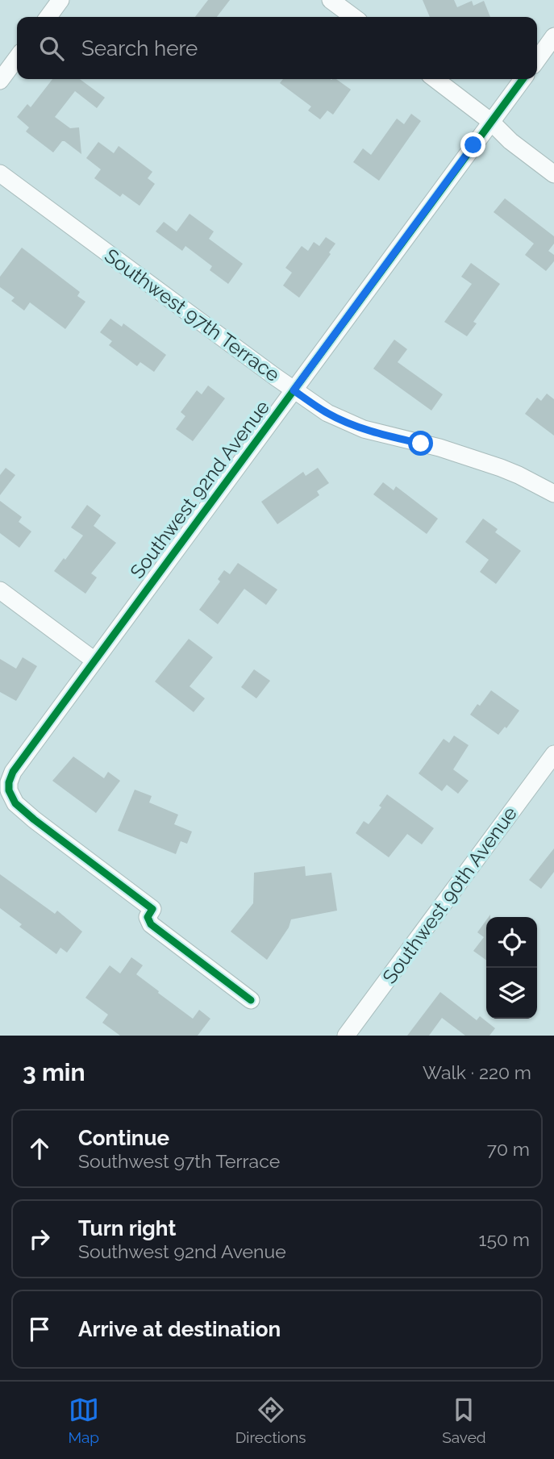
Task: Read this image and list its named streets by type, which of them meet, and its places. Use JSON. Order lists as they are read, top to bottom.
{
  "streets": {
    "street": ["Southwest 97th Terrace", "Southwest 92nd Avenue", "Southwest 90th Avenue"]
  },
  "crossings": [
    ["Southwest 97th Terrace", "Southwest 92nd Avenue"]
  ],
  "page": {
    "search": "Search here",
    "heading": ["3 min", "Walk · 220 m"],
    "list": [
      ["Continue", "Southwest 97th Terrace", "70 m"],
      ["Turn right", "Southwest 92nd Avenue", "150 m"],
      "Arrive at destination"
    ],
    "nav": ["Map", "Directions", "Saved"]
  }
}
